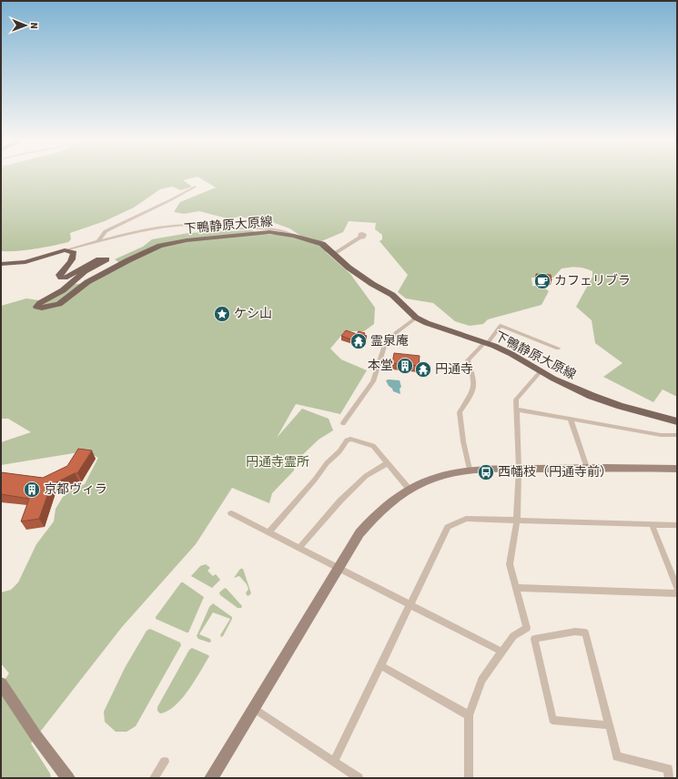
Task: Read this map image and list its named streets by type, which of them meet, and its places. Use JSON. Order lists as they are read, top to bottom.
{
  "streets": {
    "main road": ["下鴨静原大原線"]
  },
  "parks": ["円通寺霊所"],
  "places": {
    "cafe": ["カフェリブラ"],
    "place": ["ケシ山"],
    "temple": ["霊泉庵", "円通寺"],
    "building": ["本堂", "京都ヴィラ"],
    "bus stop": ["西幡枝（円通寺前）"]
  },
  "north": "right"
}
